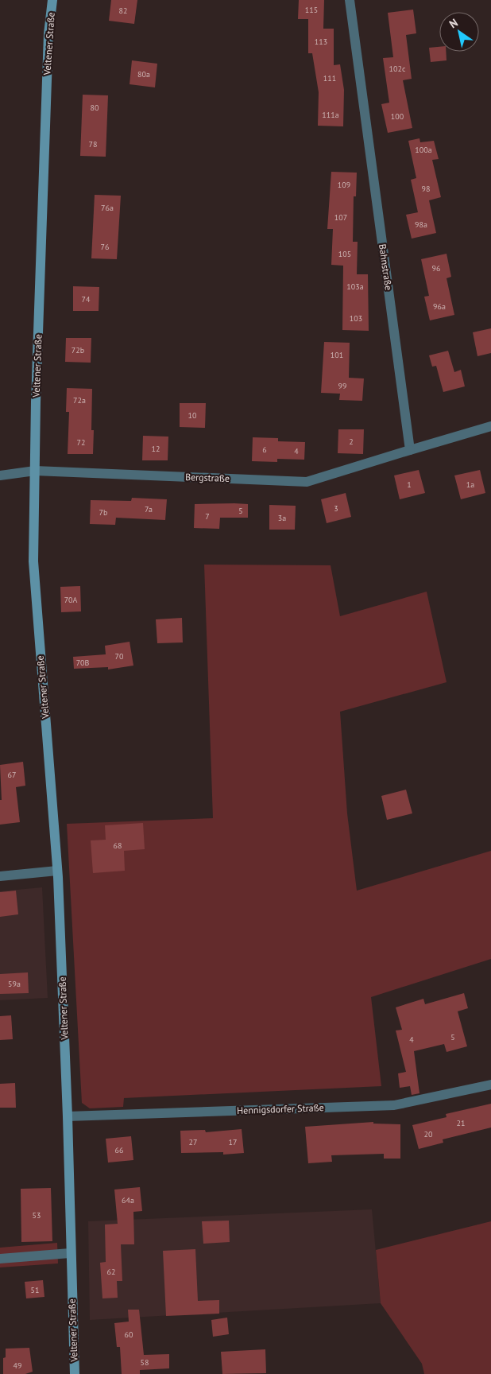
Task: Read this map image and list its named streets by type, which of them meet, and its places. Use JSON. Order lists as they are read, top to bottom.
{
  "streets": {
    "main road": ["Veltener Straße"],
    "street": ["Bahnstraße", "Bergstraße", "Hennigsdorfer Straße"]
  },
  "crossings": [
    ["Veltener Straße", "Bergstraße"],
    ["Veltener Straße", "Hennigsdorfer Straße"],
    ["Bahnstraße", "Bergstraße"]
  ],
  "house_numbers": [
    "115",
    "82",
    "113",
    "102c",
    "80a",
    "111",
    "80",
    "111a",
    "100",
    "78",
    "100a",
    "109",
    "98",
    "76a",
    "107",
    "98a",
    "76",
    "105",
    "96",
    "103a",
    "74",
    "96a",
    "103",
    "72b",
    "101",
    "99",
    "72a",
    "10",
    "2",
    "72",
    "12",
    "6",
    "4",
    "1",
    "1a",
    "3",
    "7a",
    "5",
    "7b",
    "7",
    "3a",
    "70A",
    "70",
    "70B",
    "67",
    "68",
    "59a",
    "5",
    "4",
    "21",
    "20",
    "27",
    "17",
    "66",
    "64a",
    "53",
    "62",
    "51",
    "60",
    "58",
    "49"
  ],
  "north": "top left"
}
